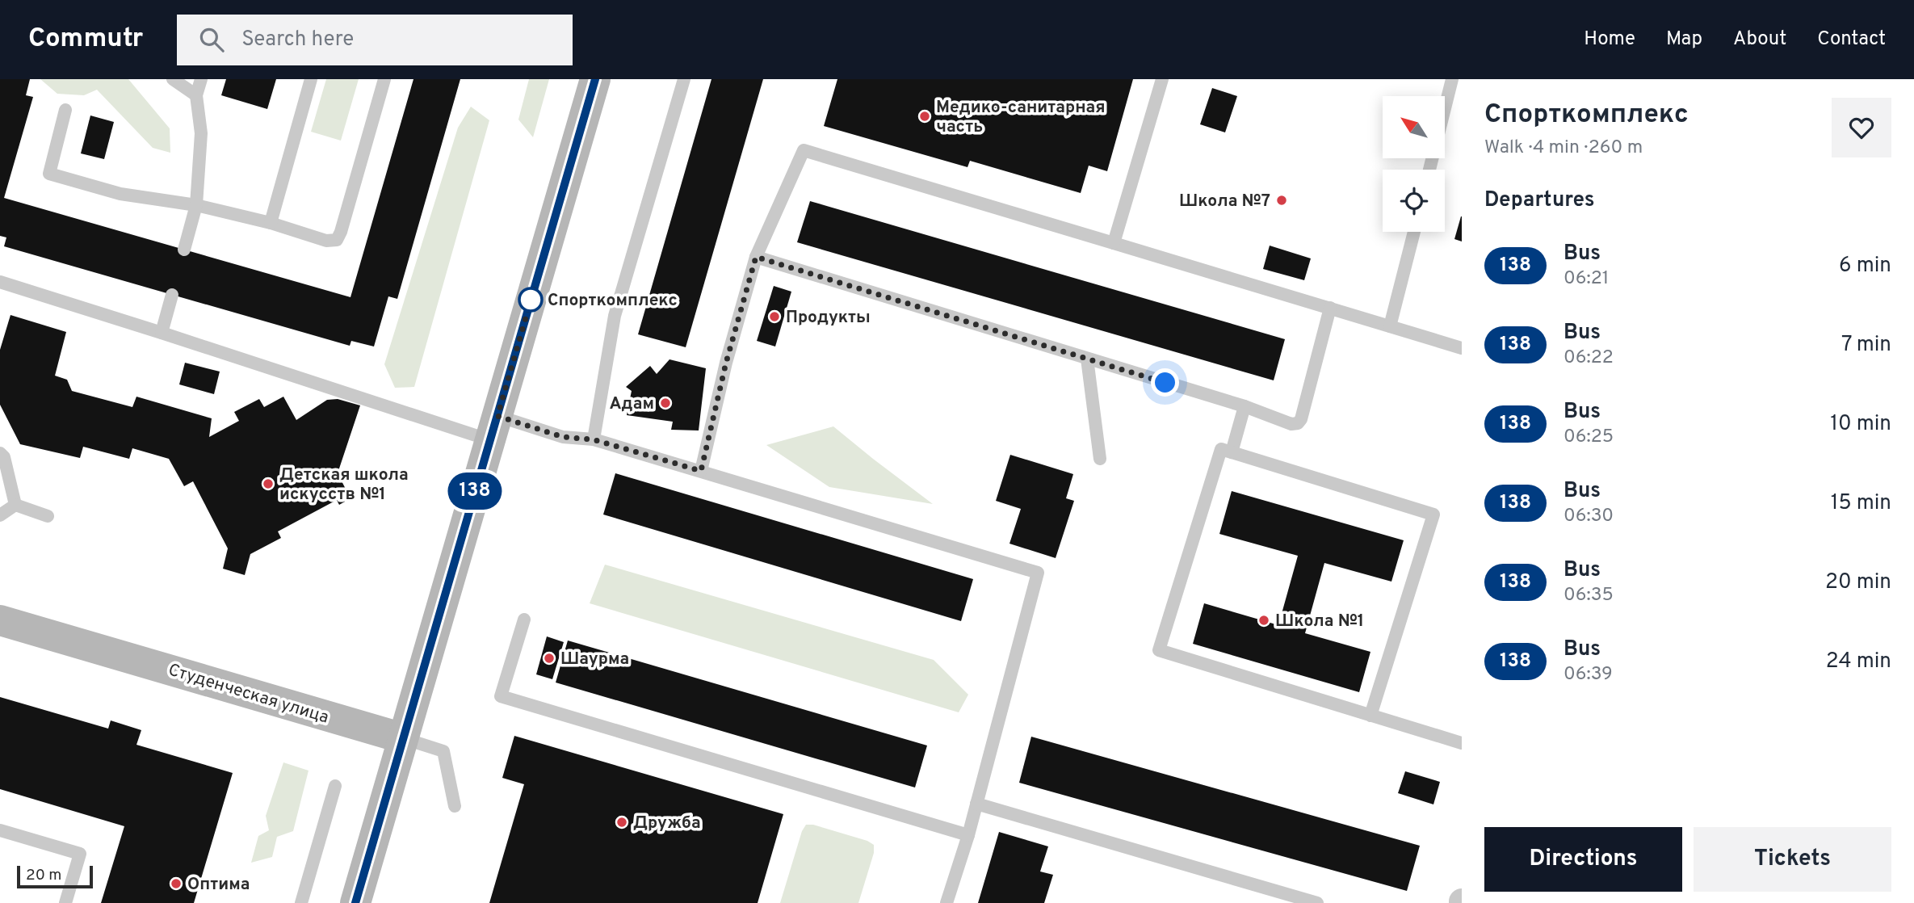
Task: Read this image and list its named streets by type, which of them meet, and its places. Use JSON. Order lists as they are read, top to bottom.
{
  "streets": {
    "main road": ["Студенческая улица"]
  },
  "places": [
    "Медико-санитарная часть",
    "Школа №7",
    "Спорткомплекс",
    "Продукты",
    "Адам",
    "Детская школа искусств №1",
    "Школа №1",
    "Шаурма",
    "Дружба",
    "Оптима"
  ],
  "lines": ["bus line 138"],
  "scale_bar": "20 m",
  "north": "top left",
  "page": {
    "header": "Commutr",
    "search": "Search here",
    "nav": [
      "Home",
      "Map",
      "About",
      "Contact"
    ],
    "on_map": "138",
    "heading": [
      ["Спорткомплекс", "Walk · 4 min · 260 m"],
      "Departures"
    ],
    "list": [
      {
        "mark": "138",
        "name": "Bus",
        "note": "06:21",
        "value": "6 min"
      },
      {
        "mark": "138",
        "name": "Bus",
        "note": "06:22",
        "value": "7 min"
      },
      {
        "mark": "138",
        "name": "Bus",
        "note": "06:25",
        "value": "10 min"
      },
      {
        "mark": "138",
        "name": "Bus",
        "note": "06:30",
        "value": "15 min"
      },
      {
        "mark": "138",
        "name": "Bus",
        "note": "06:35",
        "value": "20 min"
      },
      {
        "mark": "138",
        "name": "Bus",
        "note": "06:39",
        "value": "24 min"
      }
    ],
    "buttons": ["Directions", "Tickets"],
    "scale": "20 m"
  }
}
